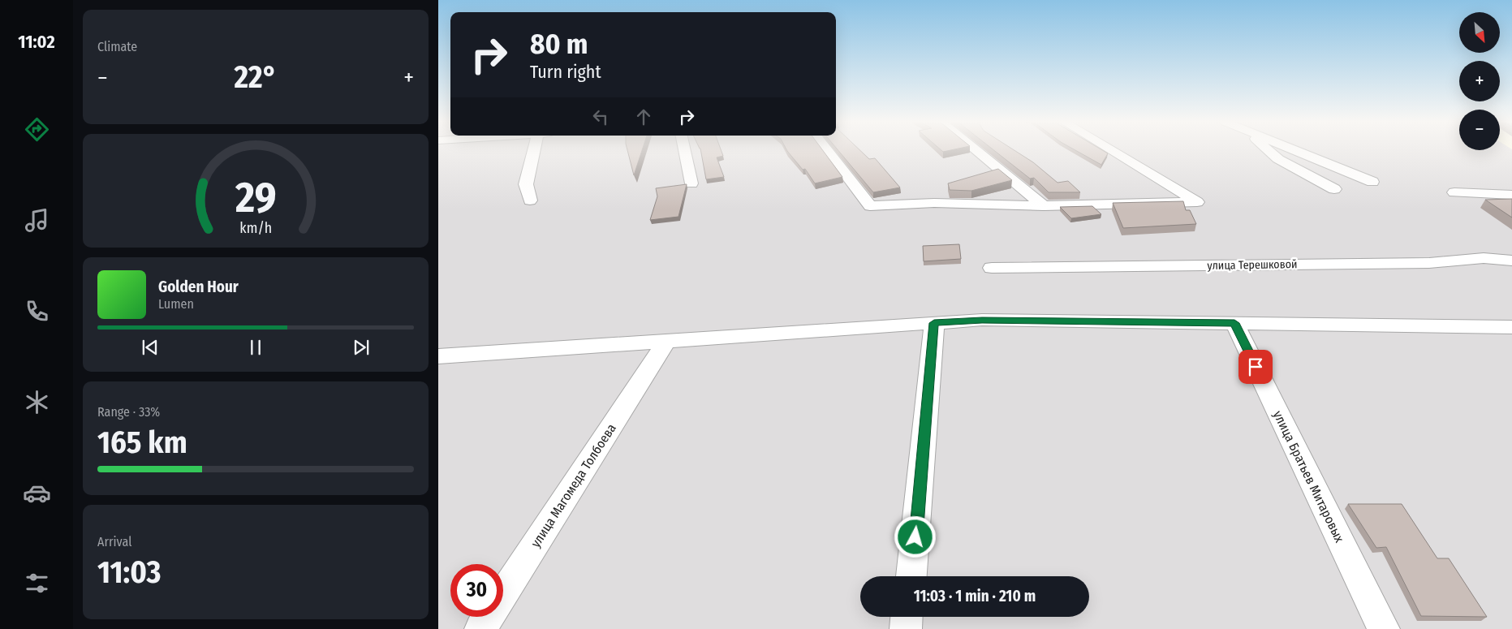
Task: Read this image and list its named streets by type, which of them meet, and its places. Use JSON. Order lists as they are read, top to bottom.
{
  "streets": {
    "street": ["улица Терешковой", "улица Братьев Митаровых", "улица Магомеда Толбоева"]
  },
  "north": "bottom right",
  "page": {
    "tabs": "11:02",
    "tile": [
      "Climate",
      ["Range · 33%", "165 km"],
      ["Arrival", "11:03"]
    ],
    "map_buttons": ["+", "−"],
    "turn": ["80 m", "Turn right"],
    "heat": ["−", "22°", "+"],
    "song": ["Golden Hour", "Lumen"],
    "limit": "30",
    "trip": "11:03 · 1 min · 210 m",
    "gauge": ["29", "km/h"]
  }
}
